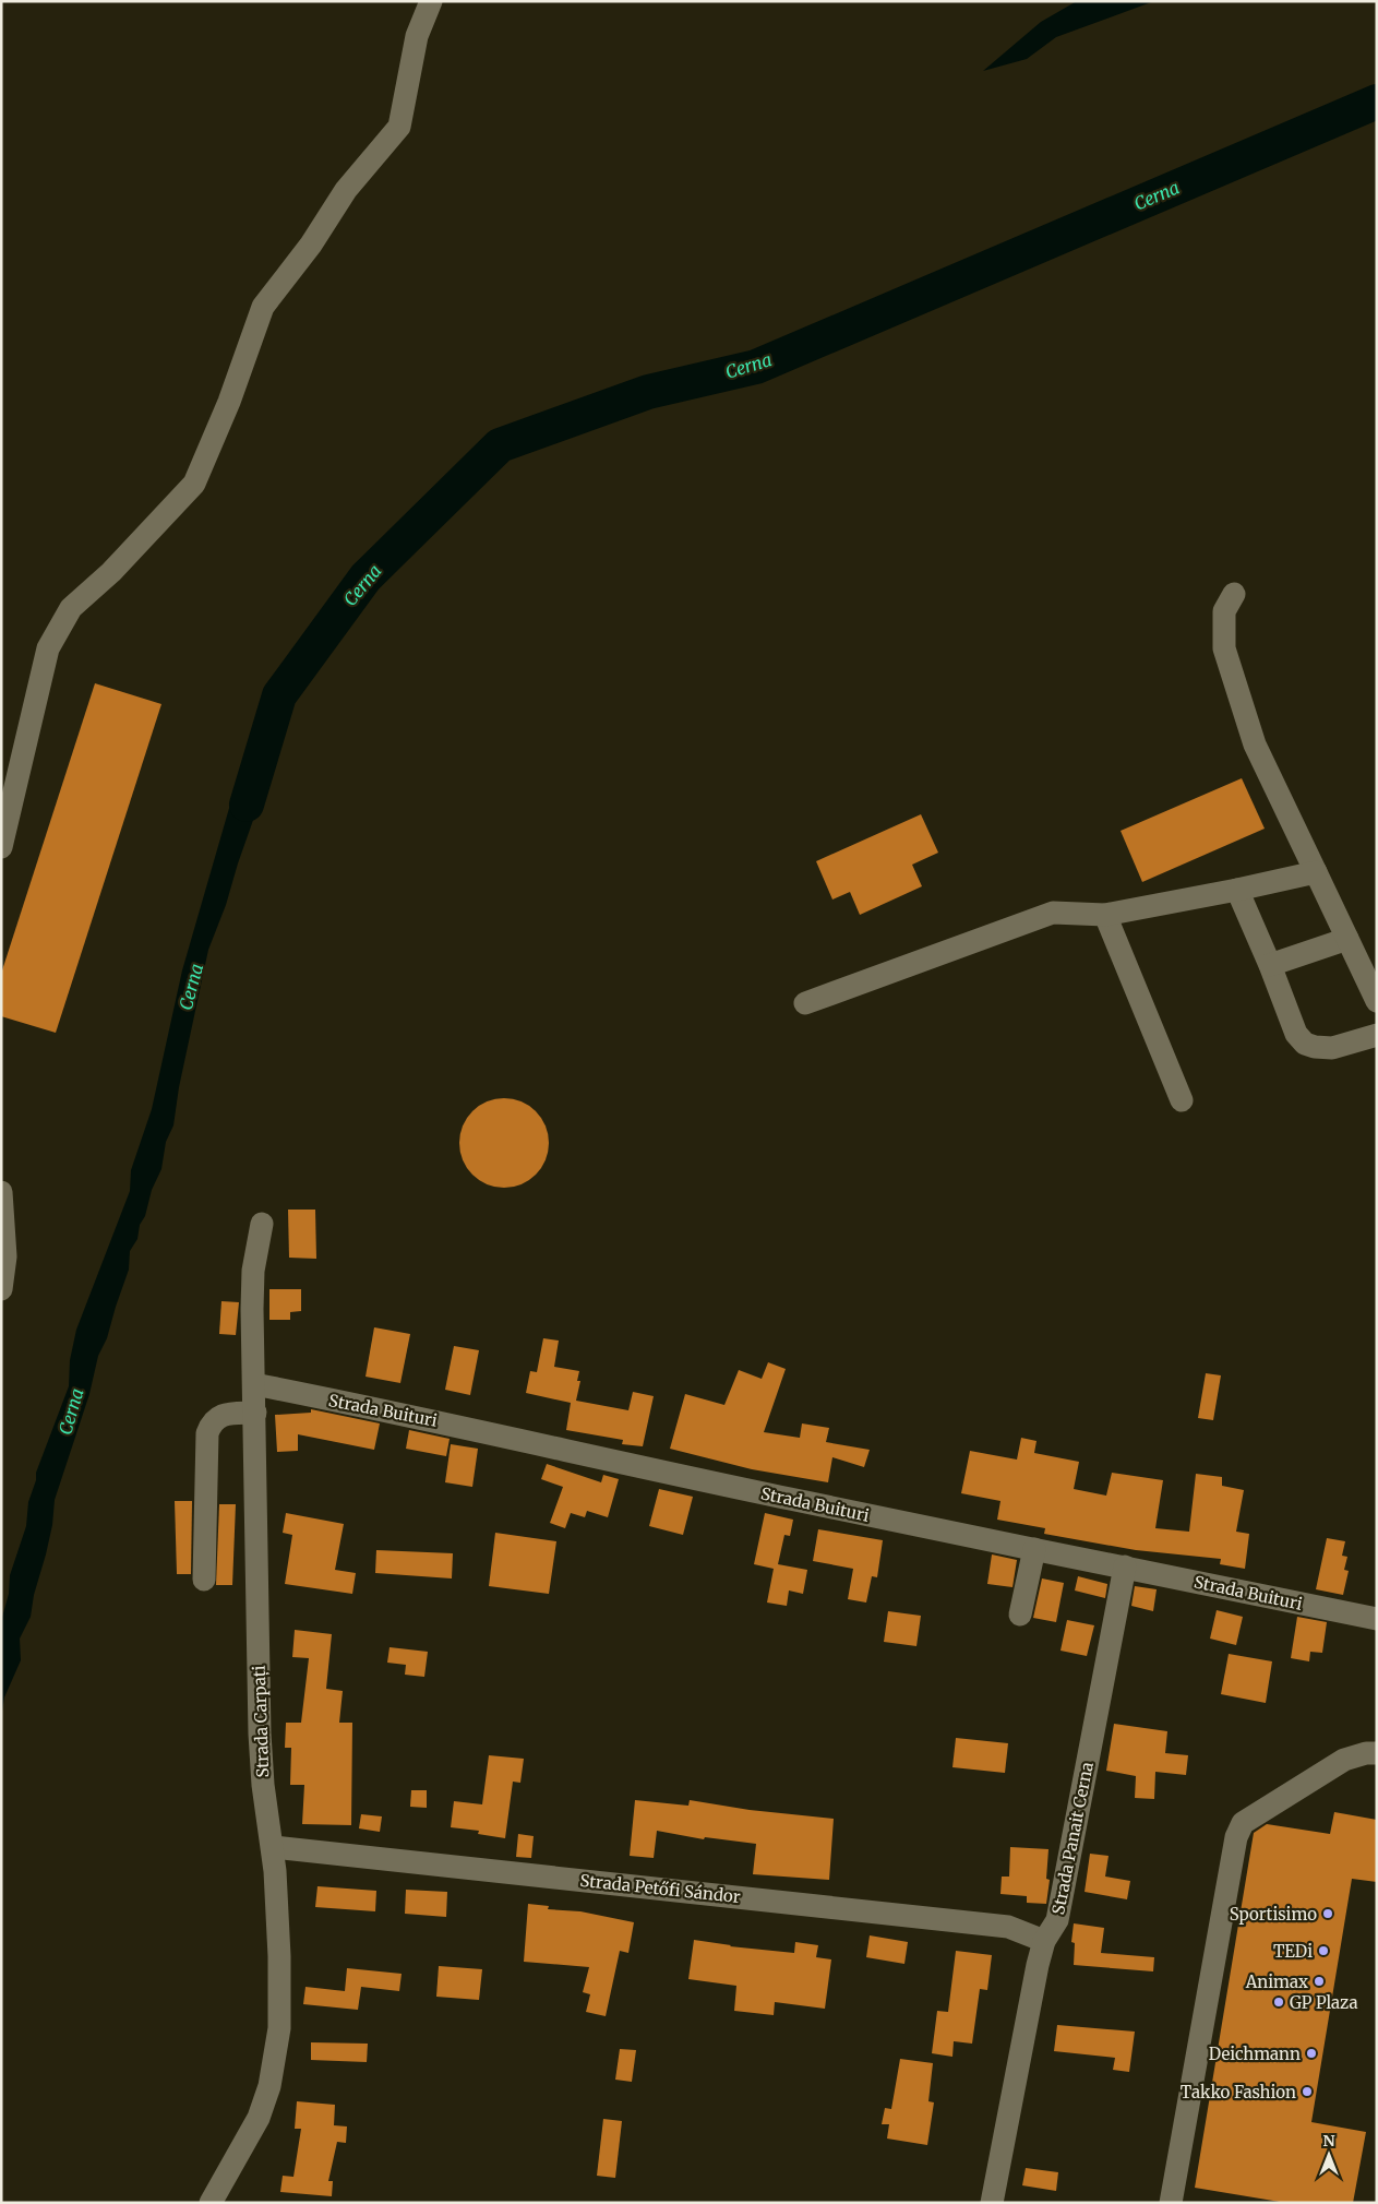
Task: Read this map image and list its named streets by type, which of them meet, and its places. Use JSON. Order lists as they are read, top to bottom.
{
  "streets": {
    "street": [
      "Strada Buituri",
      "Strada Carpați",
      "Strada Panait Cerna",
      "Strada Petőfi Sándor"
    ]
  },
  "crossings": [
    ["Strada Buituri", "Strada Carpați"],
    ["Strada Buituri", "Strada Panait Cerna"],
    ["Strada Carpați", "Strada Petőfi Sándor"],
    ["Strada Panait Cerna", "Strada Petőfi Sándor"]
  ],
  "water": ["Cerna"],
  "places": [
    "Sportisimo",
    "TEDi",
    "Animax",
    "GP Plaza",
    "Deichmann",
    "Takko Fashion"
  ],
  "north": "top"
}
